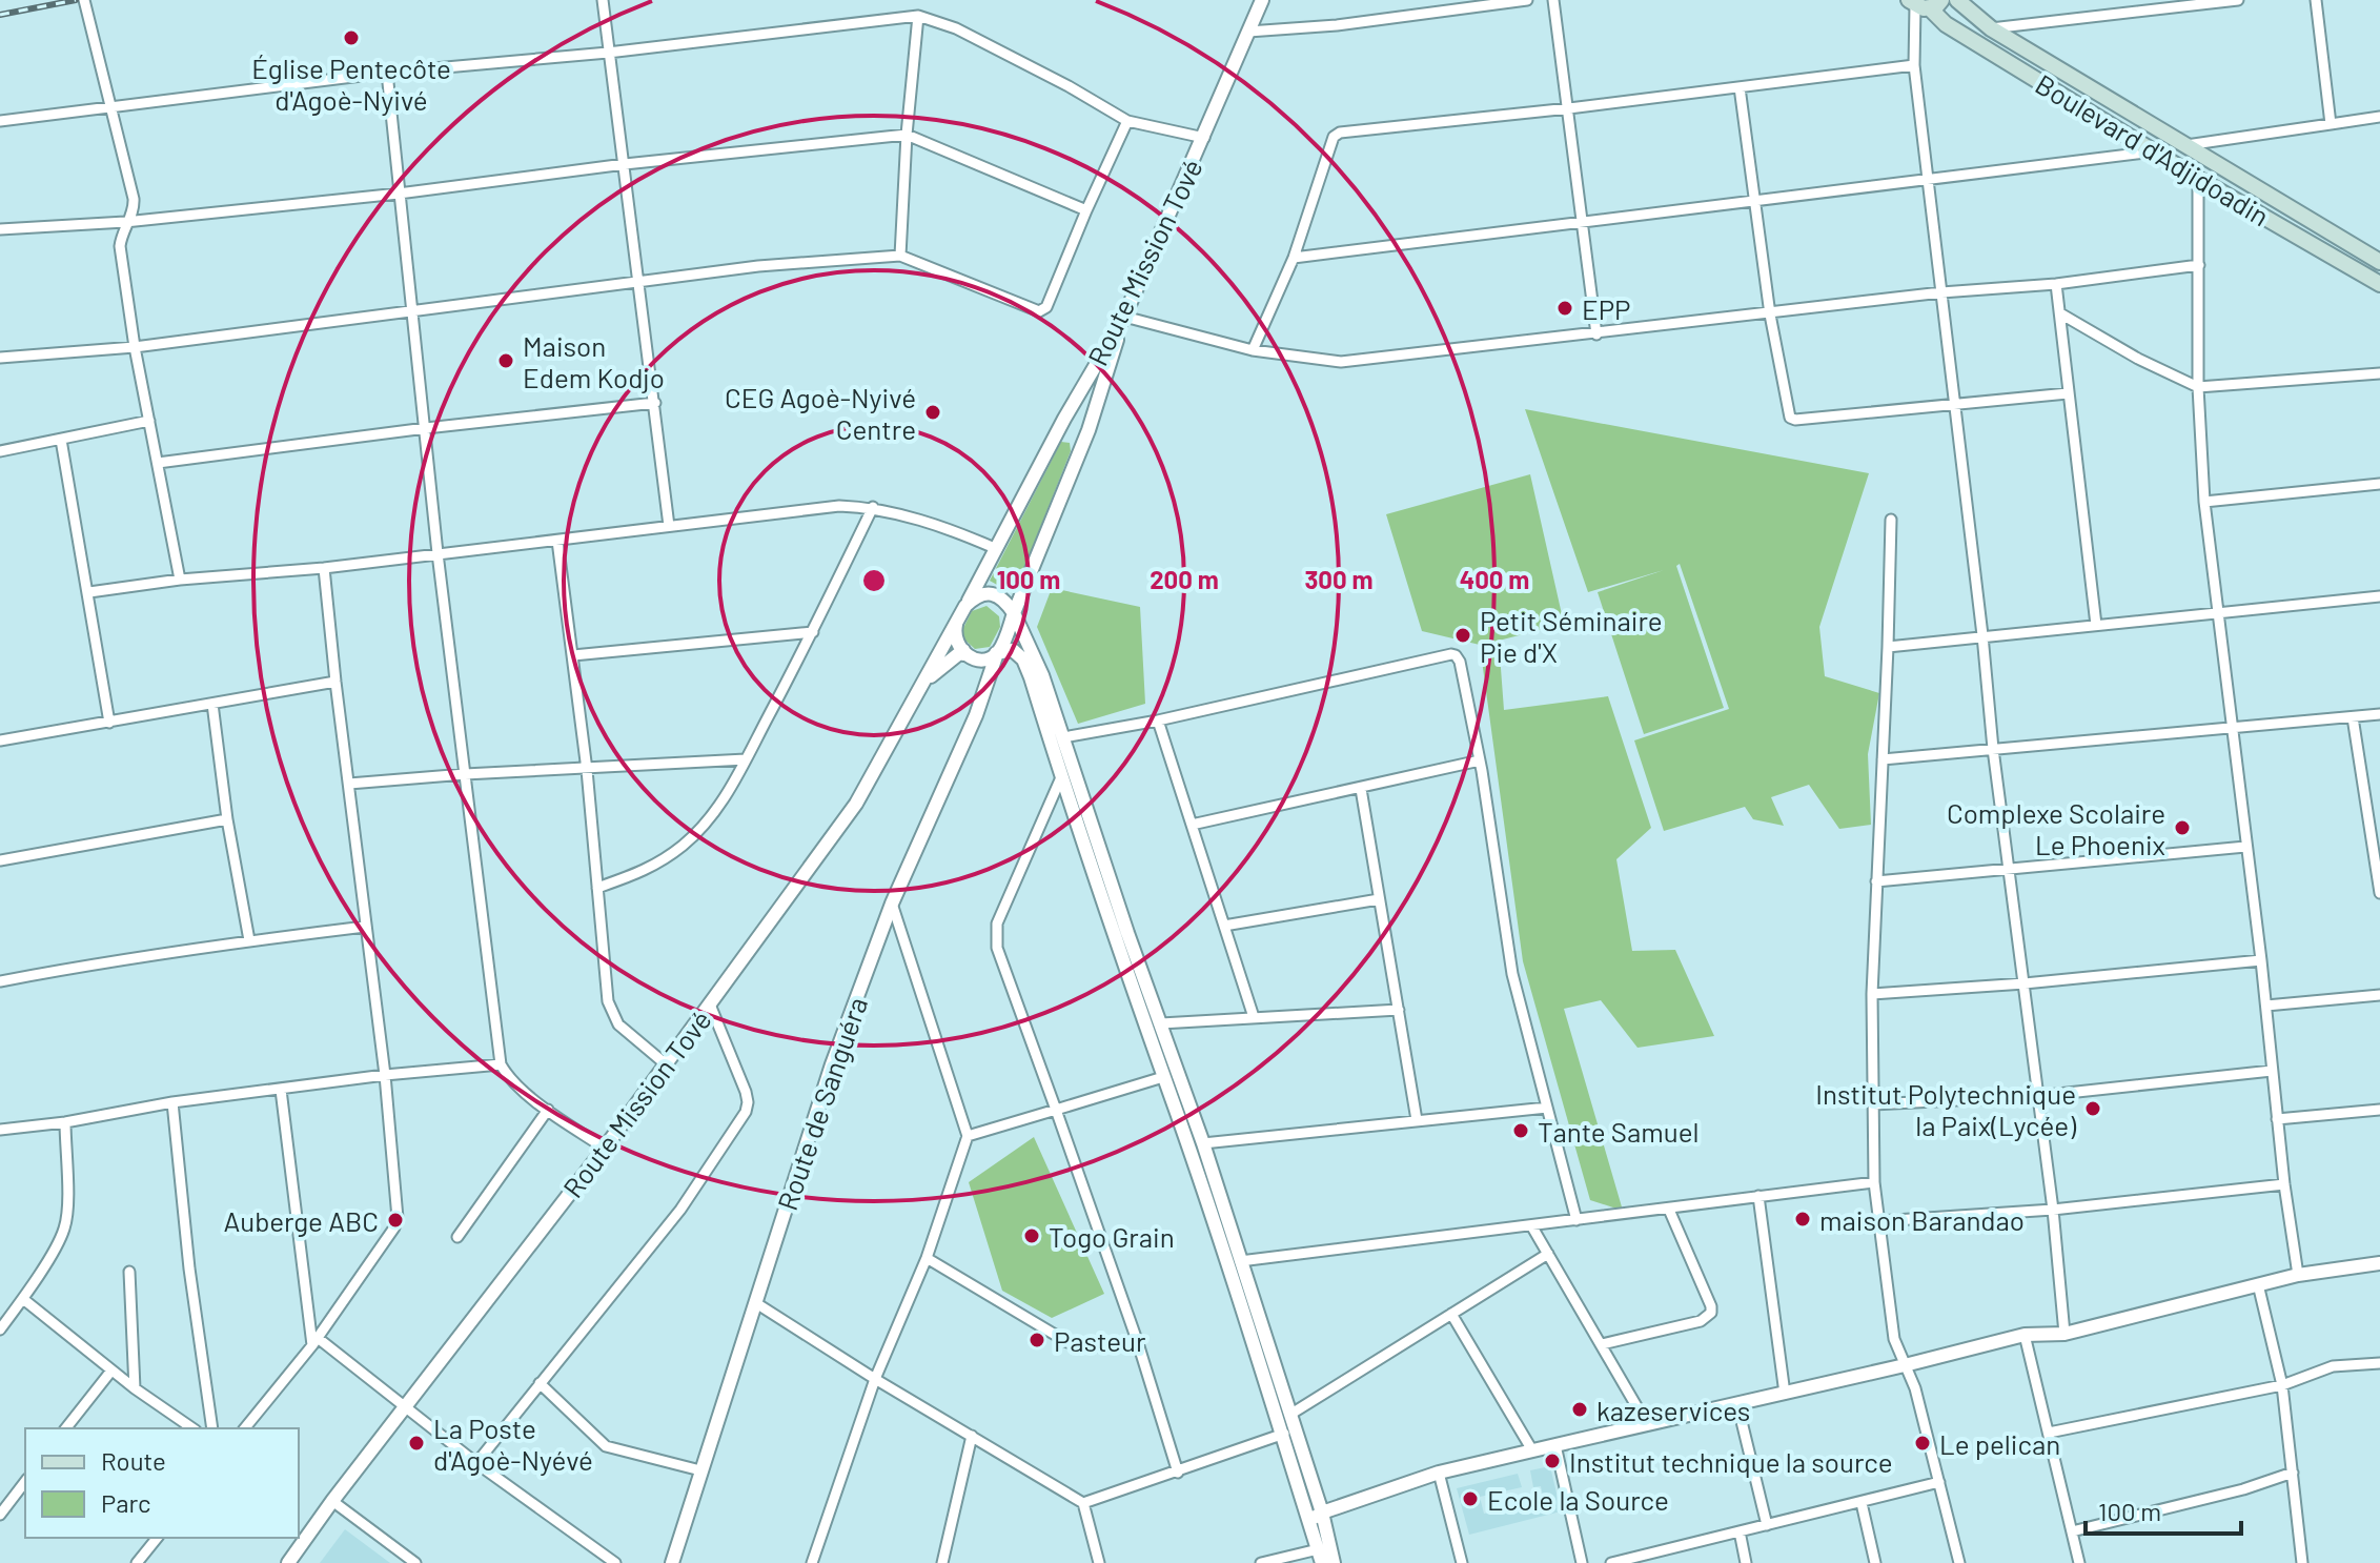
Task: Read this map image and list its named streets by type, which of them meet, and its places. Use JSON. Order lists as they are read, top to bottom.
{
  "streets": {
    "main road": ["Boulevard d'Adjidoadin"],
    "street": ["Route Mission Tové", "Route de Sanguéra"]
  },
  "places": [
    "Église Pentecôte d'Agoè-Nyivé",
    "EPP",
    "Maison Edem Kodjo",
    "CEG Agoè-Nyivé Centre",
    "Petit Séminaire Pie d'X",
    "Complexe Scolaire Le Phoenix",
    "Institut Polytechnique la Paix(Lycée)",
    "Tante Samuel",
    "maison Barandao",
    "Auberge ABC",
    "Togo Grain",
    "Pasteur",
    "kazeservices",
    "La Poste d'Agoè-Nyévé",
    "Le pelican",
    "Institut technique la source",
    "Ecole la Source"
  ],
  "legend": ["Route", "Parc"],
  "scale_bar": "100 m",
  "rings": [
    "100 m",
    "200 m",
    "300 m",
    "400 m"
  ]
}
